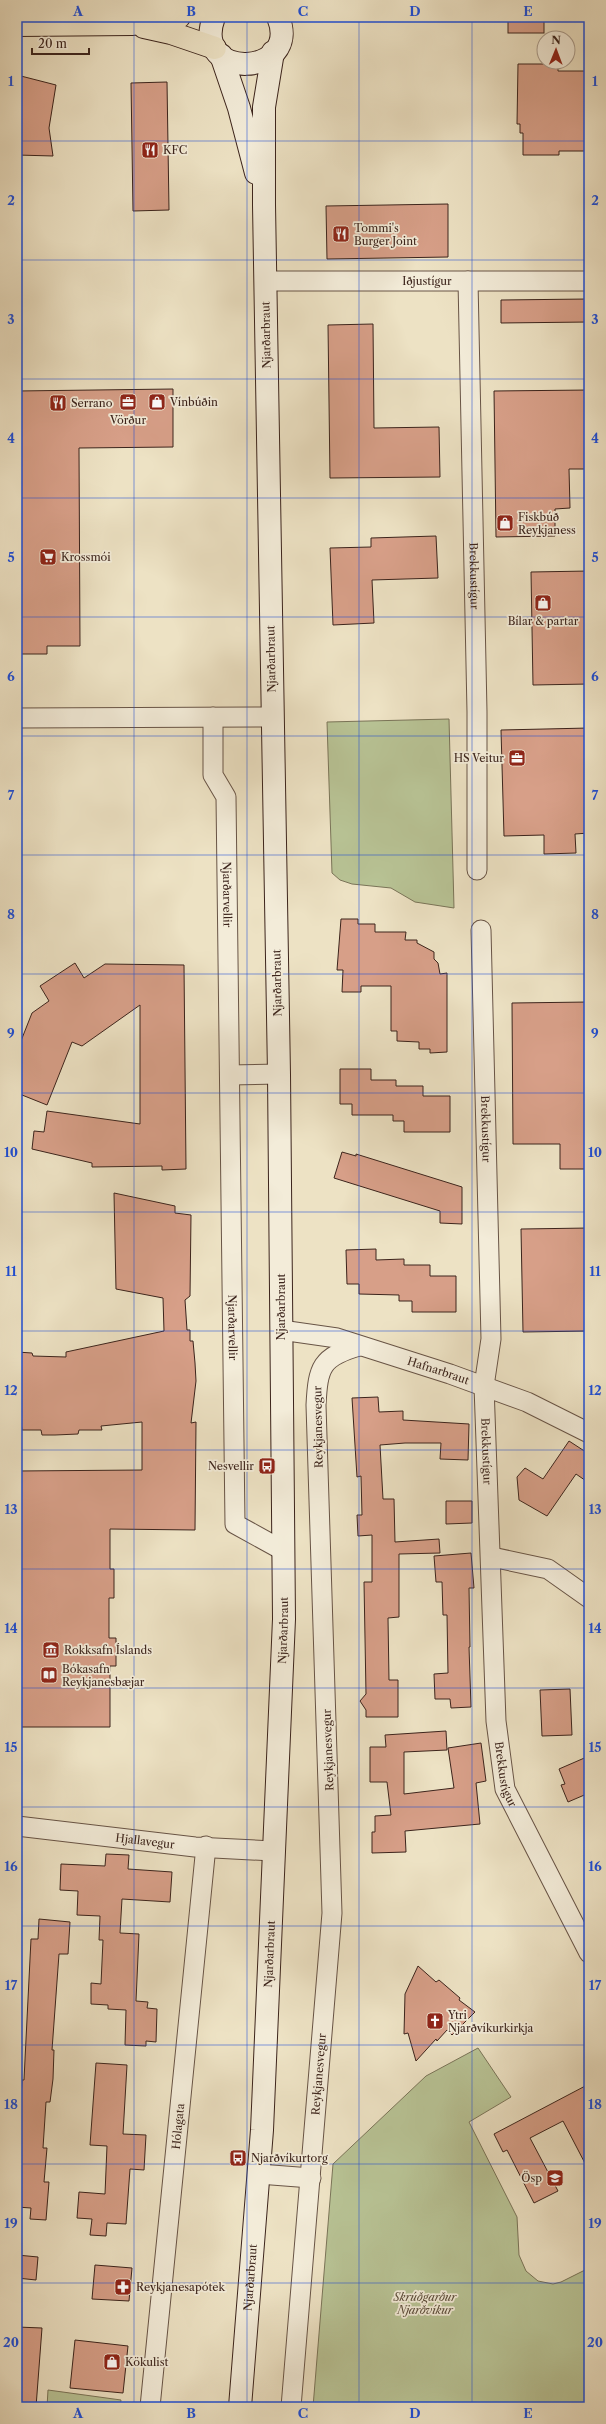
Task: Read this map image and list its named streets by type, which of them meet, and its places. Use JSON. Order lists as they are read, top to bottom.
{
  "streets": {
    "main road": ["Njarðarbraut"],
    "street": [
      "Iðjustígur",
      "Brekkustígur",
      "Njarðarvellir",
      "Hafnarbraut",
      "Reykjanesvegur",
      "Hjallavegur",
      "Hólagata"
    ]
  },
  "crossings": [
    ["Iðjustígur", "Njarðarbraut"],
    ["Iðjustígur", "Brekkustígur"],
    ["Njarðarbraut", "Njarðarvellir"],
    ["Njarðarbraut", "Hafnarbraut"],
    ["Njarðarbraut", "Hjallavegur"],
    ["Brekkustígur", "Hafnarbraut"],
    ["Hafnarbraut", "Reykjanesvegur"],
    ["Hjallavegur", "Hólagata"]
  ],
  "parks": ["Skrúðgarður Njarðvíkur"],
  "places": {
    "restaurant": ["KFC", "Tommi's Burger Joint", "Serrano"],
    "office": ["Vörður", "HS Veitur"],
    "shop": [
      "Vínbúðin",
      "Fiskbúð Reykjaness",
      "Bílar & partar",
      "Kökulist"
    ],
    "supermarket": ["Krossmói"],
    "bus stop": ["Nesvellir", "Njarðvíkurtorg"],
    "museum": ["Rokksafn Íslands"],
    "library": ["Bókasafn Reykjanesbæjar"],
    "church": ["Ytri Njarðvíkurkirkja"],
    "school or university": ["Ösp"],
    "pharmacy": ["Reykjanesapótek"]
  },
  "scale_bar": "20 m",
  "north": "top",
  "grid": {
    "columns": [
      "A",
      "B",
      "C",
      "D",
      "E"
    ],
    "rows": [
      "1",
      "2",
      "3",
      "4",
      "5",
      "6",
      "7",
      "8",
      "9",
      "10",
      "11",
      "12",
      "13",
      "14",
      "15",
      "16",
      "17",
      "18",
      "19",
      "20"
    ]
  }
}
